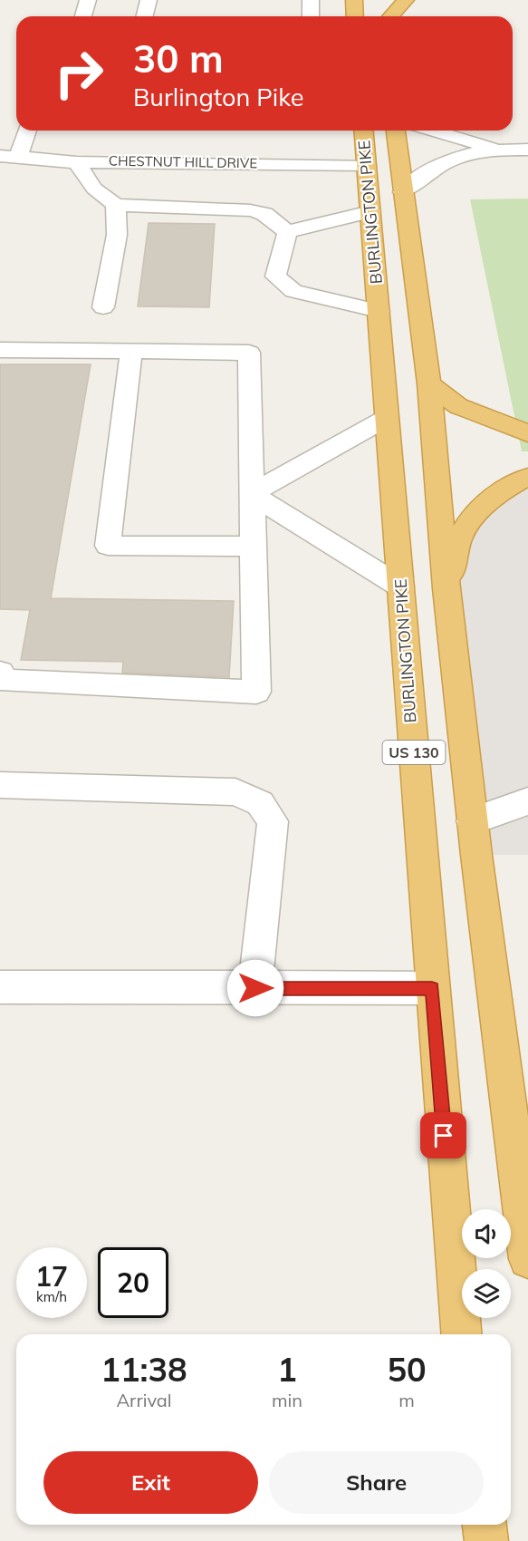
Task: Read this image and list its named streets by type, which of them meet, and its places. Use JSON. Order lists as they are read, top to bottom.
{
  "streets": {
    "highway": ["BURLINGTON PIKE", "US 130"],
    "street": ["CHESTNUT HILL DRIVE"]
  },
  "crossings": [
    ["CHESTNUT HILL DRIVE", "BURLINGTON PIKE"]
  ],
  "page": {
    "turn": ["30 m", "Burlington Pike"],
    "speed": "17 km/h",
    "limit": "20",
    "eta": [
      "11:38",
      "Arrival",
      "1",
      "min",
      "50",
      "m"
    ],
    "buttons": ["Exit", "Share"]
  }
}
